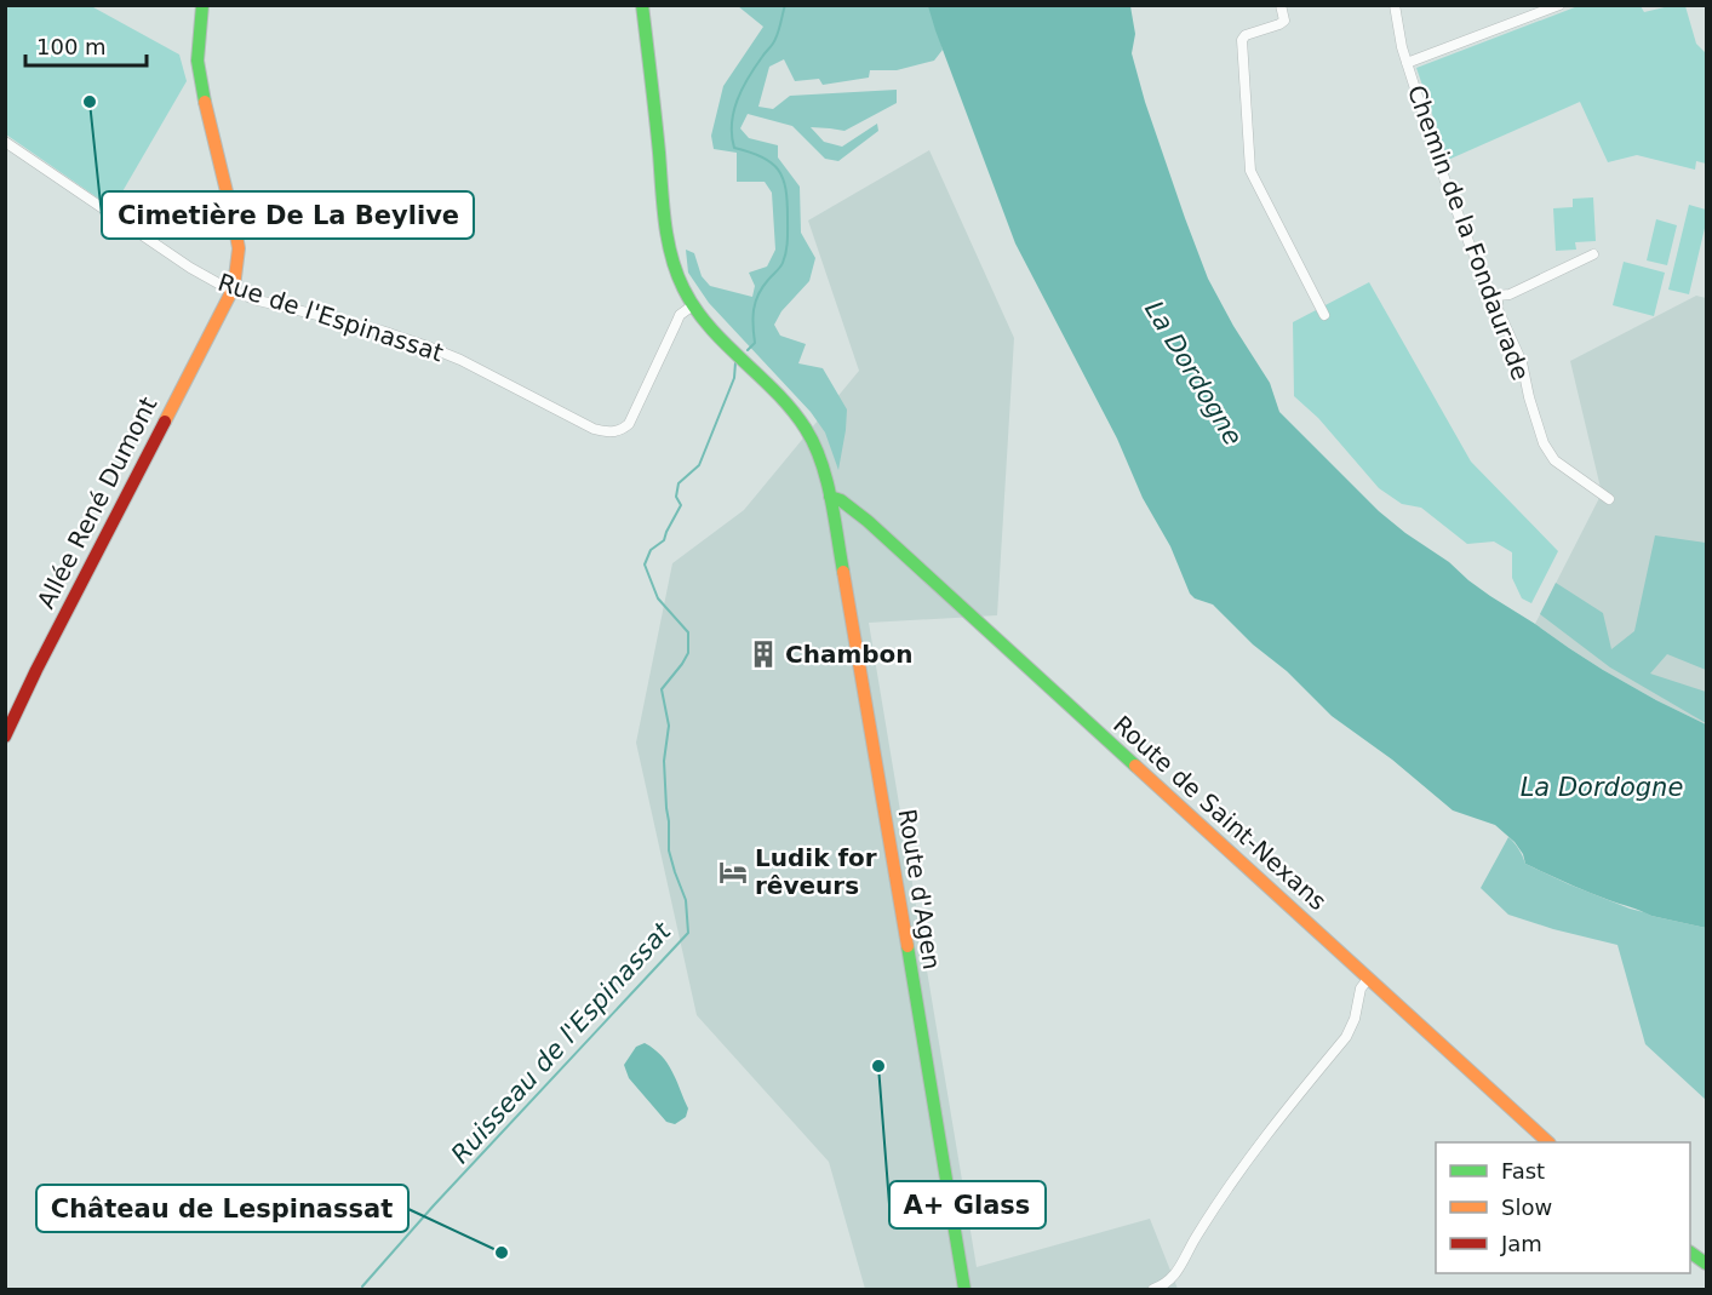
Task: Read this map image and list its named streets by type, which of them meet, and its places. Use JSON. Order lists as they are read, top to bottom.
{
  "streets": {
    "main road": ["Allée René Dumont", "Route de Saint-Nexans", "Route d'Agen"],
    "street": ["Chemin de la Fondaurade", "Rue de l'Espinassat"]
  },
  "crossings": [
    ["Rue de l'Espinassat", "Allée René Dumont"],
    ["Rue de l'Espinassat", "Route d'Agen"],
    ["Route de Saint-Nexans", "Route d'Agen"]
  ],
  "water": ["La Dordogne", "Ruisseau de l'Espinassat"],
  "places": {
    "other": ["Cimetière De La Beylive", "A+ Glass", "Château de Lespinassat"],
    "building": ["Chambon"],
    "hotel": ["Ludik for rêveurs"]
  },
  "legend": ["Fast", "Slow", "Jam"],
  "scale_bar": "100 m"
}
